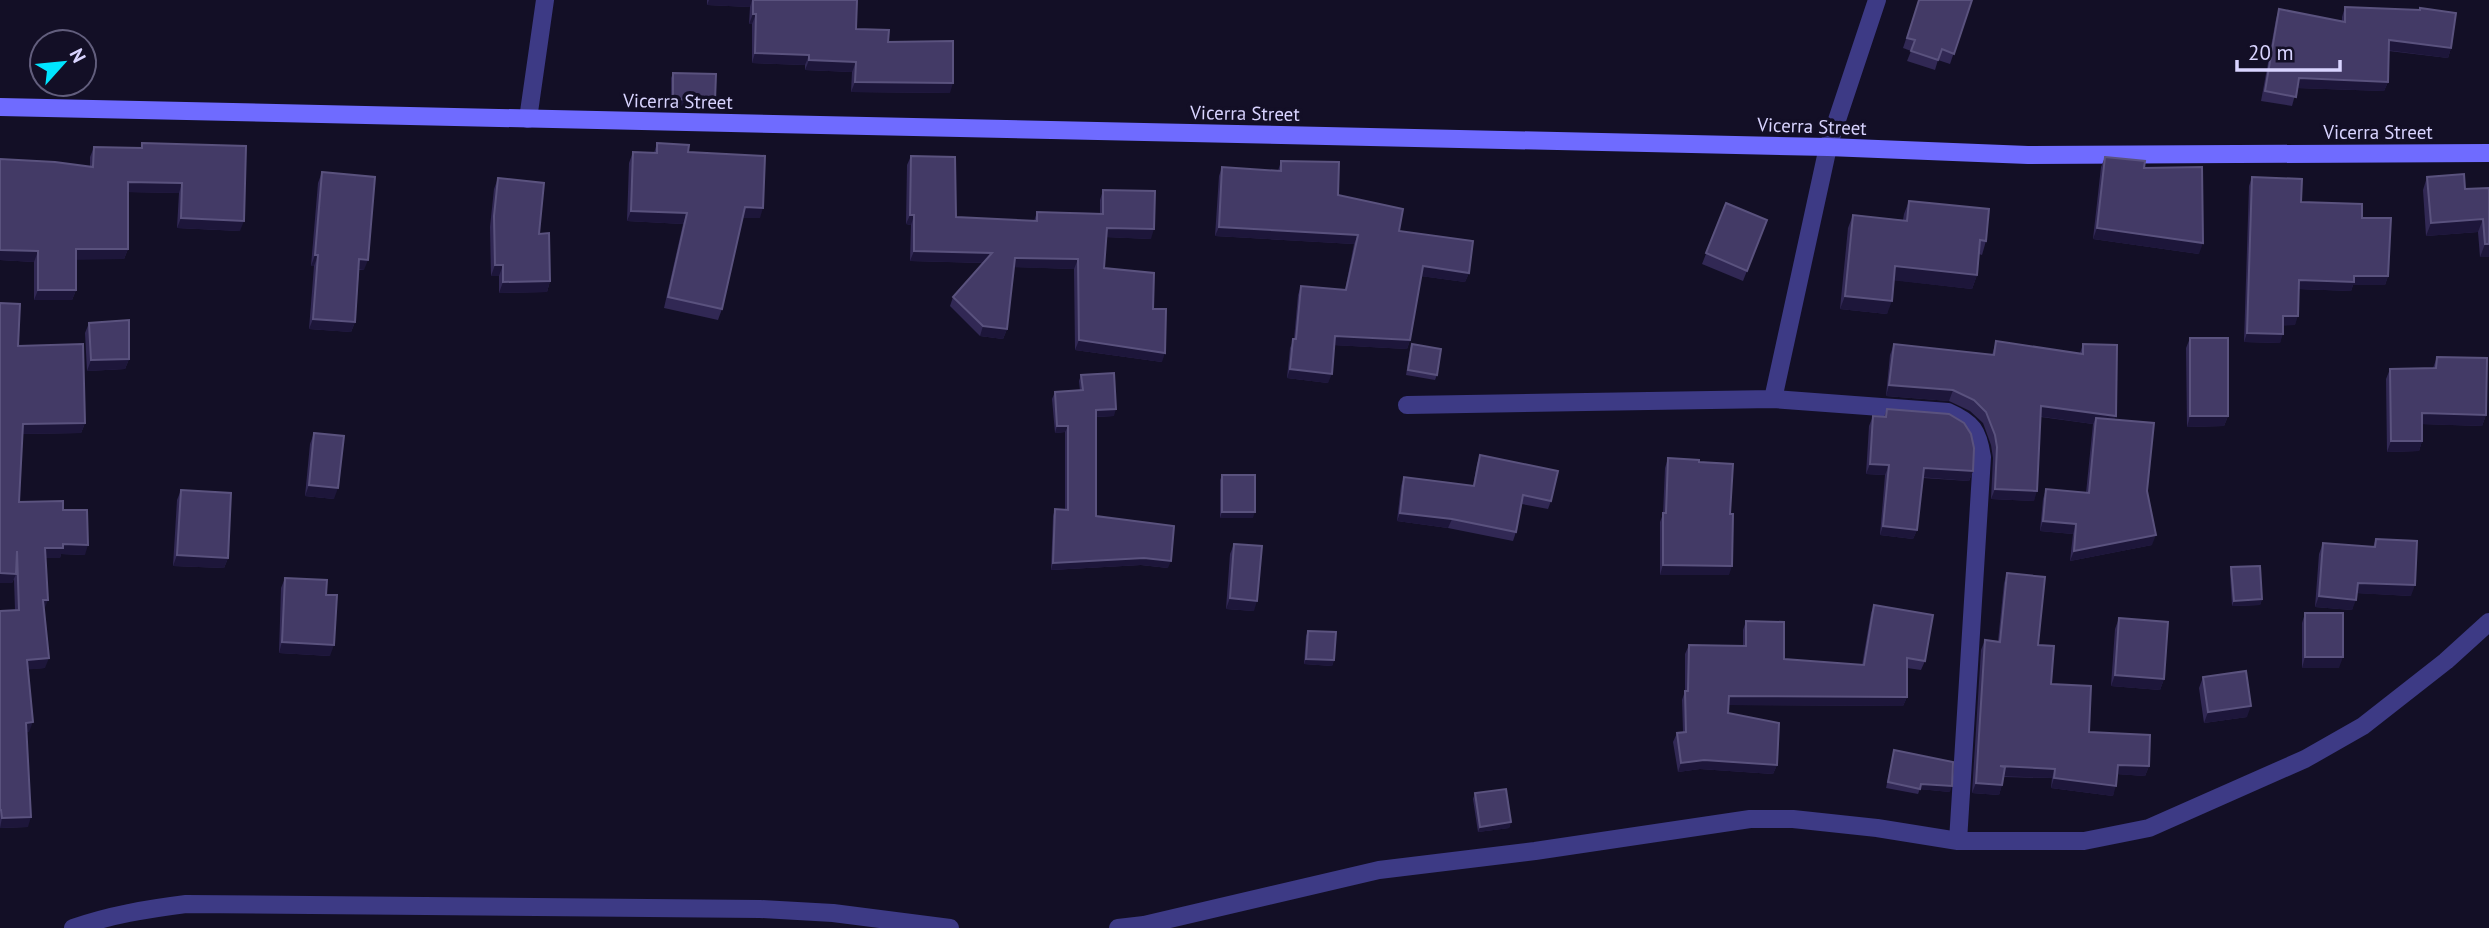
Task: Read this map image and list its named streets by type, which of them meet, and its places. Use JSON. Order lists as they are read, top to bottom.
{
  "streets": {
    "main road": ["Vicerra Street"]
  },
  "scale_bar": "20 m",
  "north": "top right"
}
